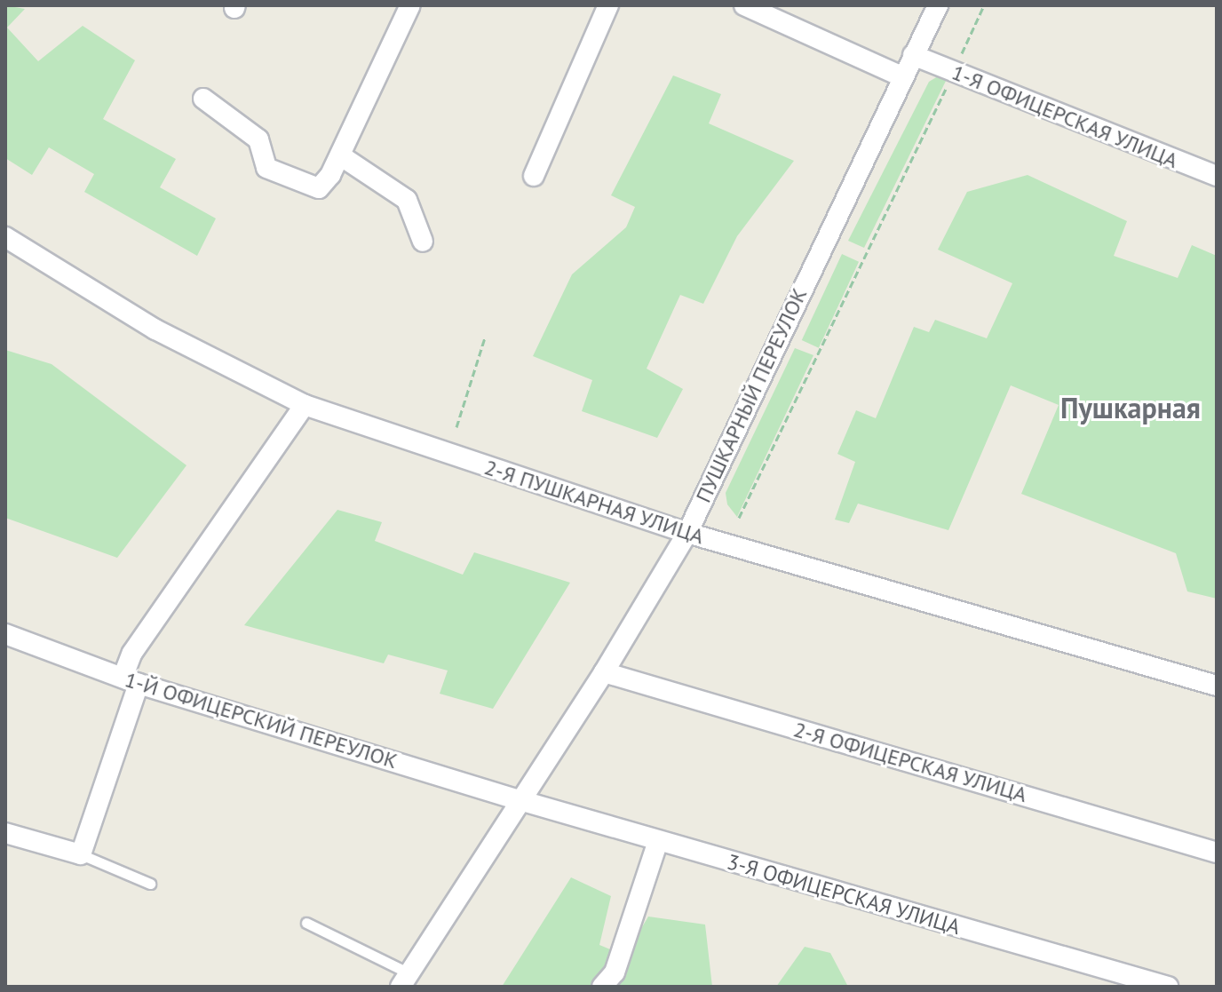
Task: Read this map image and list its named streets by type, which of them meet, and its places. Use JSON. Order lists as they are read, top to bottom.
{
  "streets": {
    "street": [
      "1-Я ОФИЦЕРСКАЯ УЛИЦА",
      "ПУШКАРНЫЙ ПЕРЕУЛОК",
      "2-Я ПУШКАРНАЯ УЛИЦА",
      "1-Й ОФИЦЕРСКИЙ ПЕРЕУЛОК",
      "2-Я ОФИЦЕРСКАЯ УЛИЦА",
      "3-Я ОФИЦЕРСКАЯ УЛИЦА"
    ]
  },
  "crossings": [
    ["1-Я ОФИЦЕРСКАЯ УЛИЦА", "ПУШКАРНЫЙ ПЕРЕУЛОК"],
    ["ПУШКАРНЫЙ ПЕРЕУЛОК", "2-Я ПУШКАРНАЯ УЛИЦА"],
    ["ПУШКАРНЫЙ ПЕРЕУЛОК", "1-Й ОФИЦЕРСКИЙ ПЕРЕУЛОК"],
    ["ПУШКАРНЫЙ ПЕРЕУЛОК", "2-Я ОФИЦЕРСКАЯ УЛИЦА"],
    ["ПУШКАРНЫЙ ПЕРЕУЛОК", "3-Я ОФИЦЕРСКАЯ УЛИЦА"],
    ["1-Й ОФИЦЕРСКИЙ ПЕРЕУЛОК", "3-Я ОФИЦЕРСКАЯ УЛИЦА"]
  ],
  "districts": ["Пушкарная"]
}
